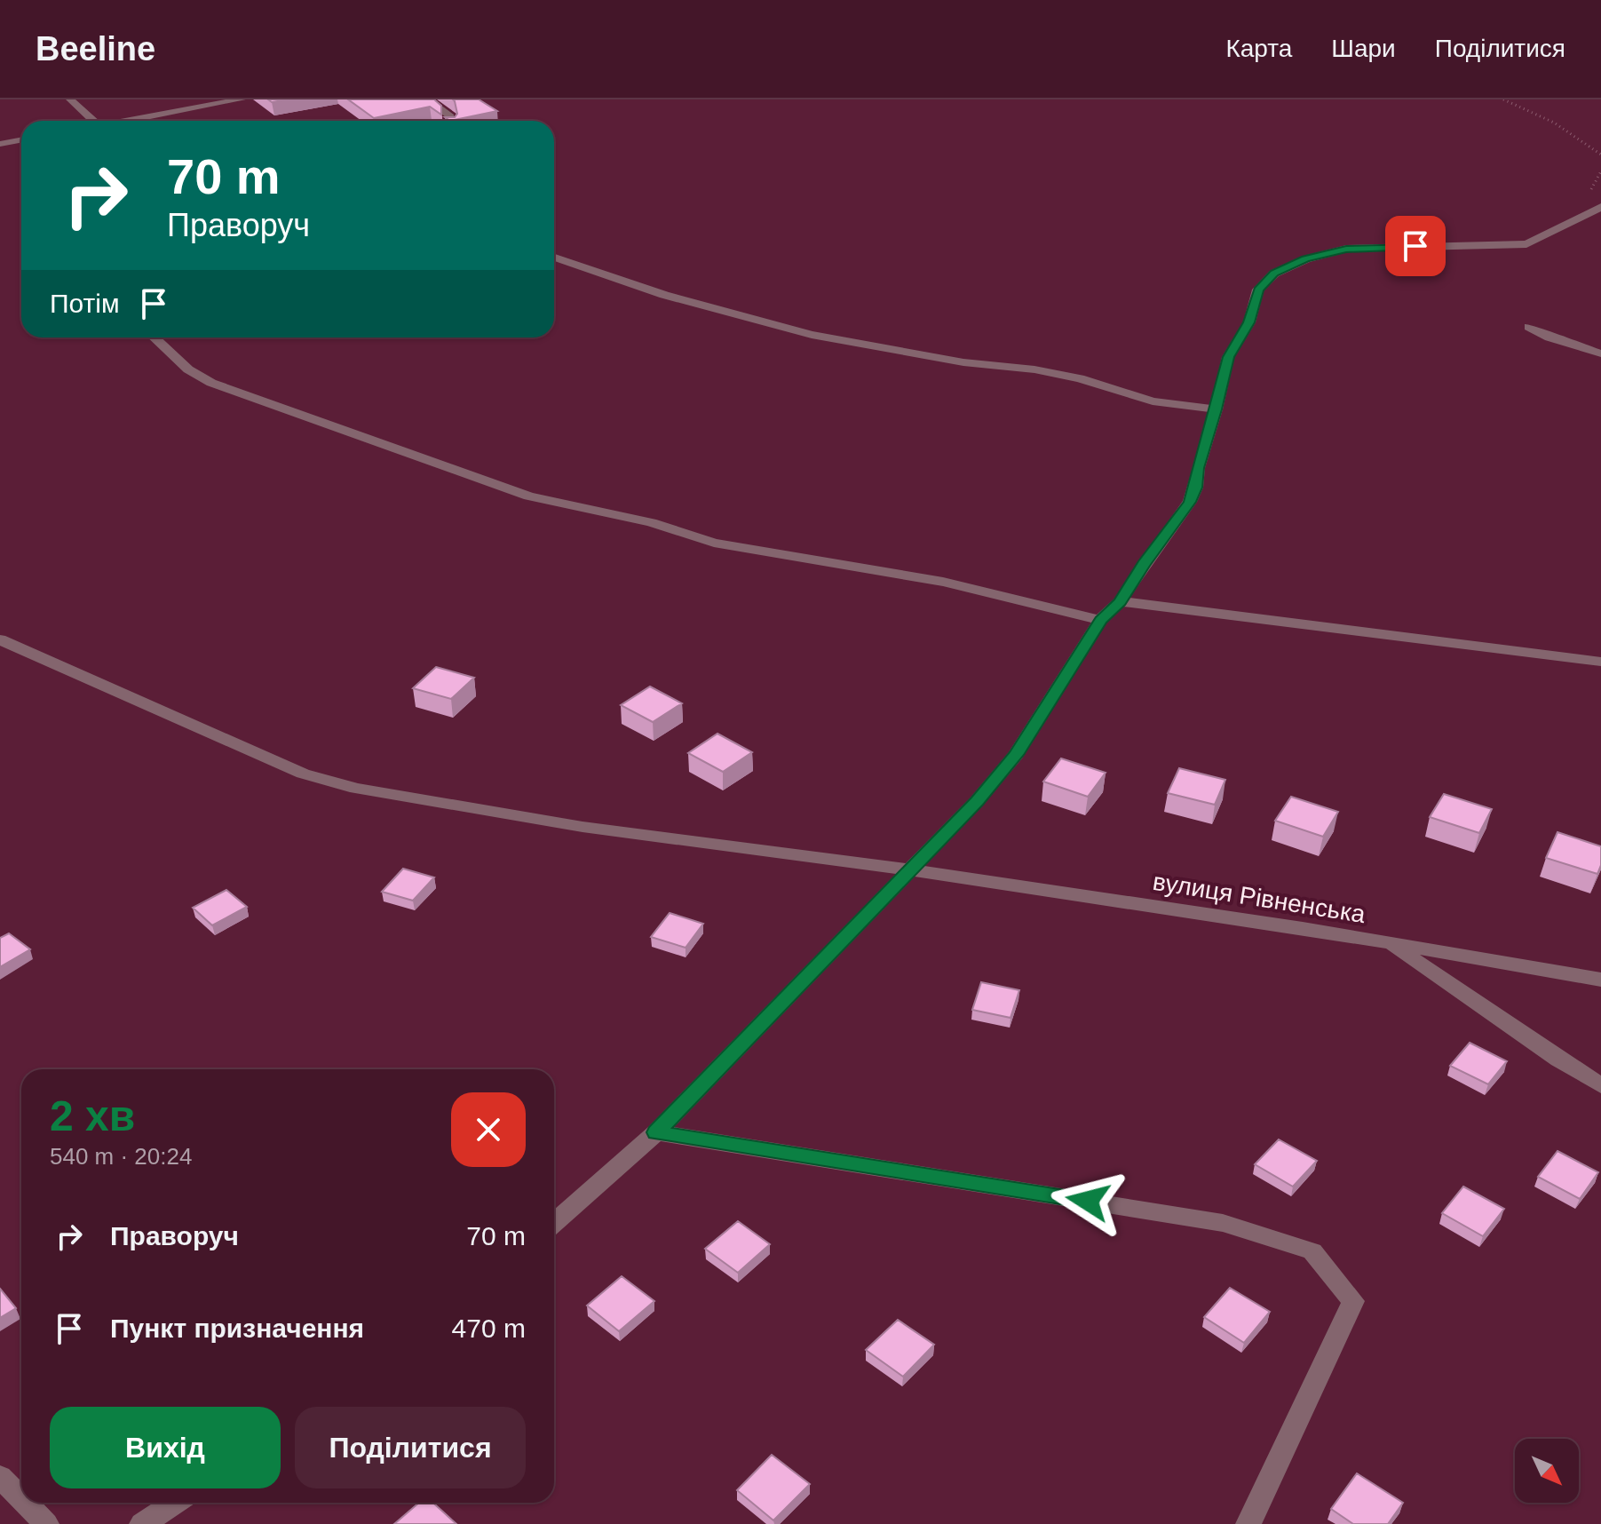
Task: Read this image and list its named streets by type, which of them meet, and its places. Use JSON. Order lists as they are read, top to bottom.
{
  "streets": {
    "street": ["вулиця Рівненська"]
  },
  "north": "bottom right",
  "page": {
    "header": "Beeline",
    "nav": ["Карта", "Шари", "Поділитися"],
    "turn": ["70 m", "Праворуч"],
    "then": "Потім",
    "heading": ["2 хв", "540 m · 20:24"],
    "list": [
      {
        "name": "Праворуч",
        "value": "70 m"
      },
      {
        "name": "Пункт призначення",
        "value": "470 m"
      }
    ],
    "buttons": ["Вихід", "Поділитися"]
  }
}
